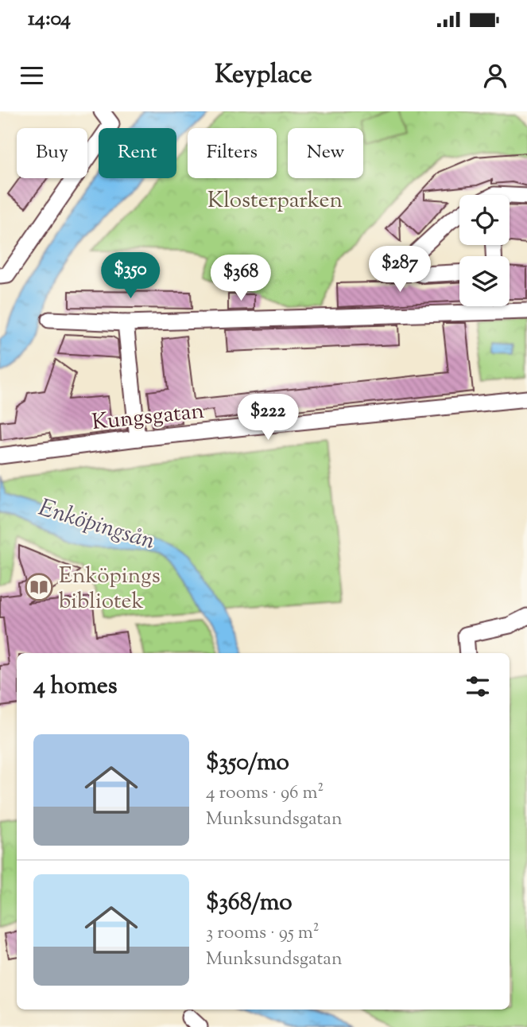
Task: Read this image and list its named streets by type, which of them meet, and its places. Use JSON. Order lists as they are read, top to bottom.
{
  "streets": {
    "street": ["Kungsgatan"]
  },
  "water": ["Enköpingsån"],
  "parks": ["Klosterparken"],
  "places": {
    "library": ["Enköpings bibliotek"]
  },
  "page": {
    "status": "14:04",
    "header": "Keyplace",
    "chip": [
      "Buy",
      "Rent",
      "Filters",
      "New"
    ],
    "price": [
      "$287",
      "$350",
      "$368",
      "$222"
    ],
    "heading": "4 homes",
    "list": [
      {
        "name": "$350/mo",
        "note": "4 rooms · 96 m² · Munksundsgatan"
      },
      {
        "name": "$368/mo",
        "note": "3 rooms · 95 m² · Munksundsgatan"
      }
    ]
  }
}
